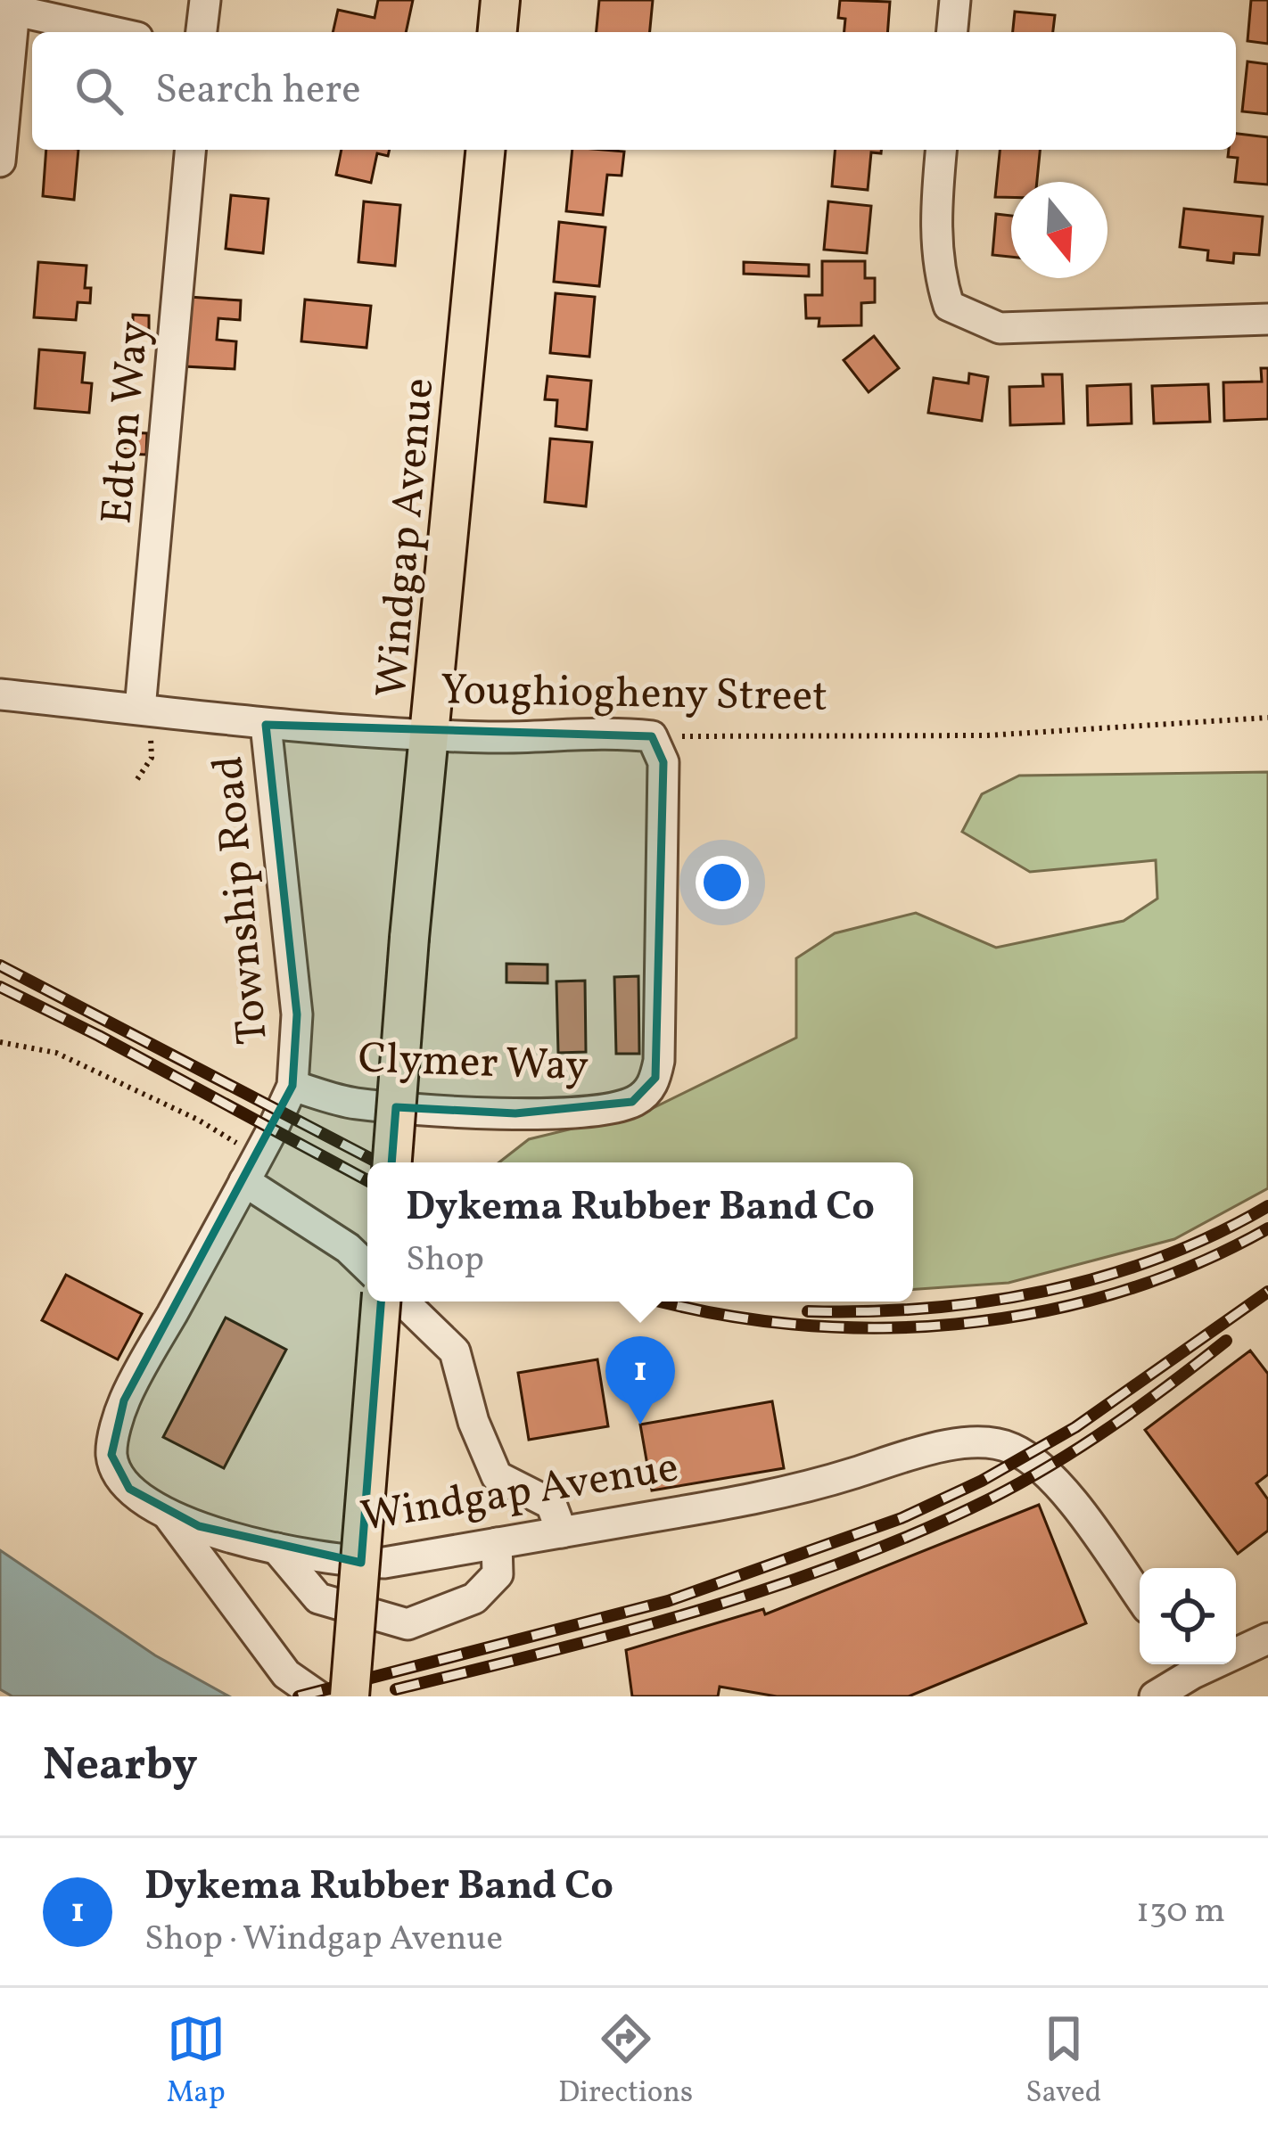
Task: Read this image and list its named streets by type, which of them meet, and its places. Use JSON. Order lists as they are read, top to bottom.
{
  "streets": {
    "main road": ["Windgap Avenue"],
    "street": [
      "Edton Way",
      "Youghiogheny Street",
      "Township Road",
      "Clymer Way"
    ]
  },
  "crossings": [
    ["Edton Way", "Youghiogheny Street"],
    ["Windgap Avenue", "Youghiogheny Street"],
    ["Windgap Avenue", "Township Road"],
    ["Youghiogheny Street", "Township Road"],
    ["Youghiogheny Street", "Clymer Way"],
    ["Township Road", "Clymer Way"]
  ],
  "north": "bottom",
  "page": {
    "search": "Search here",
    "popup": ["Dykema Rubber Band Co", "Shop"],
    "pins": "1",
    "heading": "Nearby",
    "list": [
      {
        "mark": "1",
        "name": "Dykema Rubber Band Co",
        "note": "Shop · Windgap Avenue",
        "value": "130 m"
      }
    ],
    "nav": ["Map", "Directions", "Saved"]
  }
}
